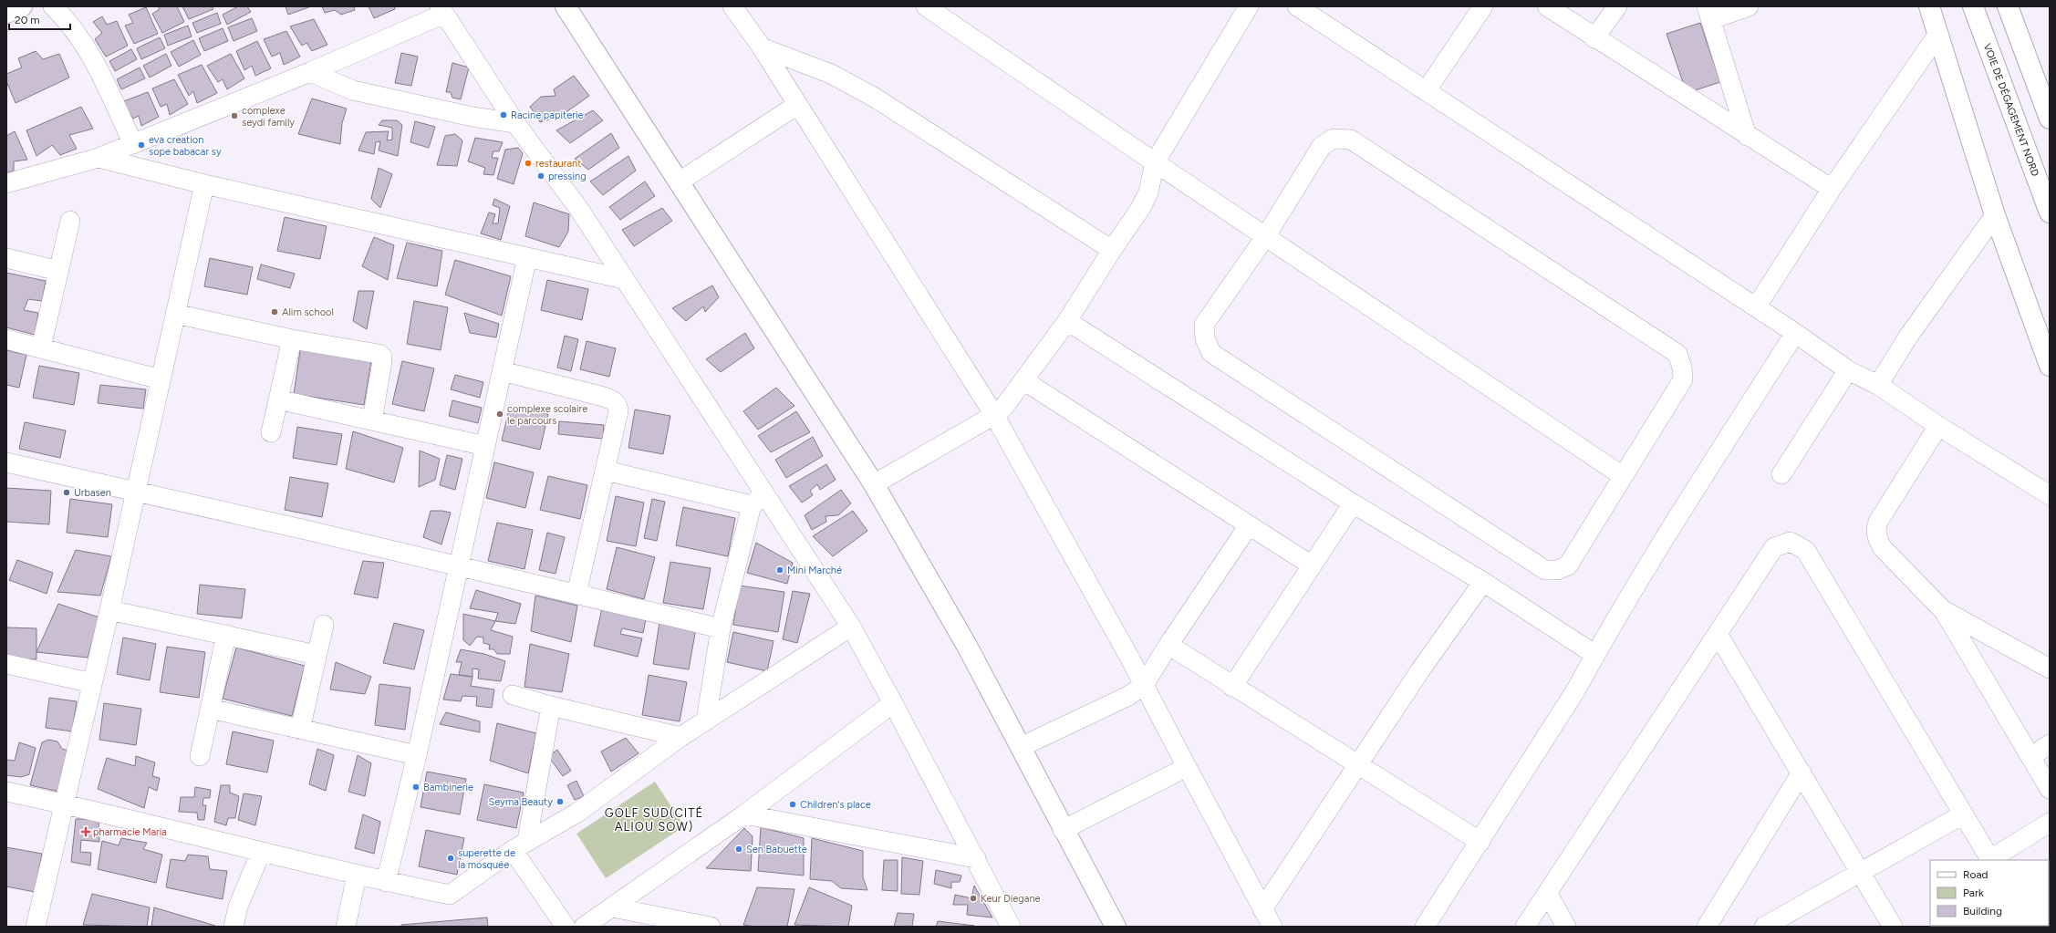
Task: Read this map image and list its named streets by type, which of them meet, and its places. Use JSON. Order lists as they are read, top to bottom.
{
  "streets": {
    "main road": ["VOIE DE DÉGAGEMENT NORD"]
  },
  "districts": ["GOLF SUD(CITÉ ALIOU SOW)"],
  "places": {
    "other": [
      "Racine papiterie",
      "complexe seydi family",
      "eva creation sope babacar sy",
      "restaurant",
      "pressing",
      "Alim school",
      "complexe scolaire le parcours",
      "Urbasen",
      "Mini Marché",
      "Bambinerie",
      "Seyma Beauty",
      "Children's place",
      "Sen Babuette",
      "superette de la mosquée",
      "Keur Diegane"
    ],
    "health": ["pharmacie Maria"]
  },
  "legend": ["Road", "Park", "Building"],
  "scale_bar": "20 m"
}
